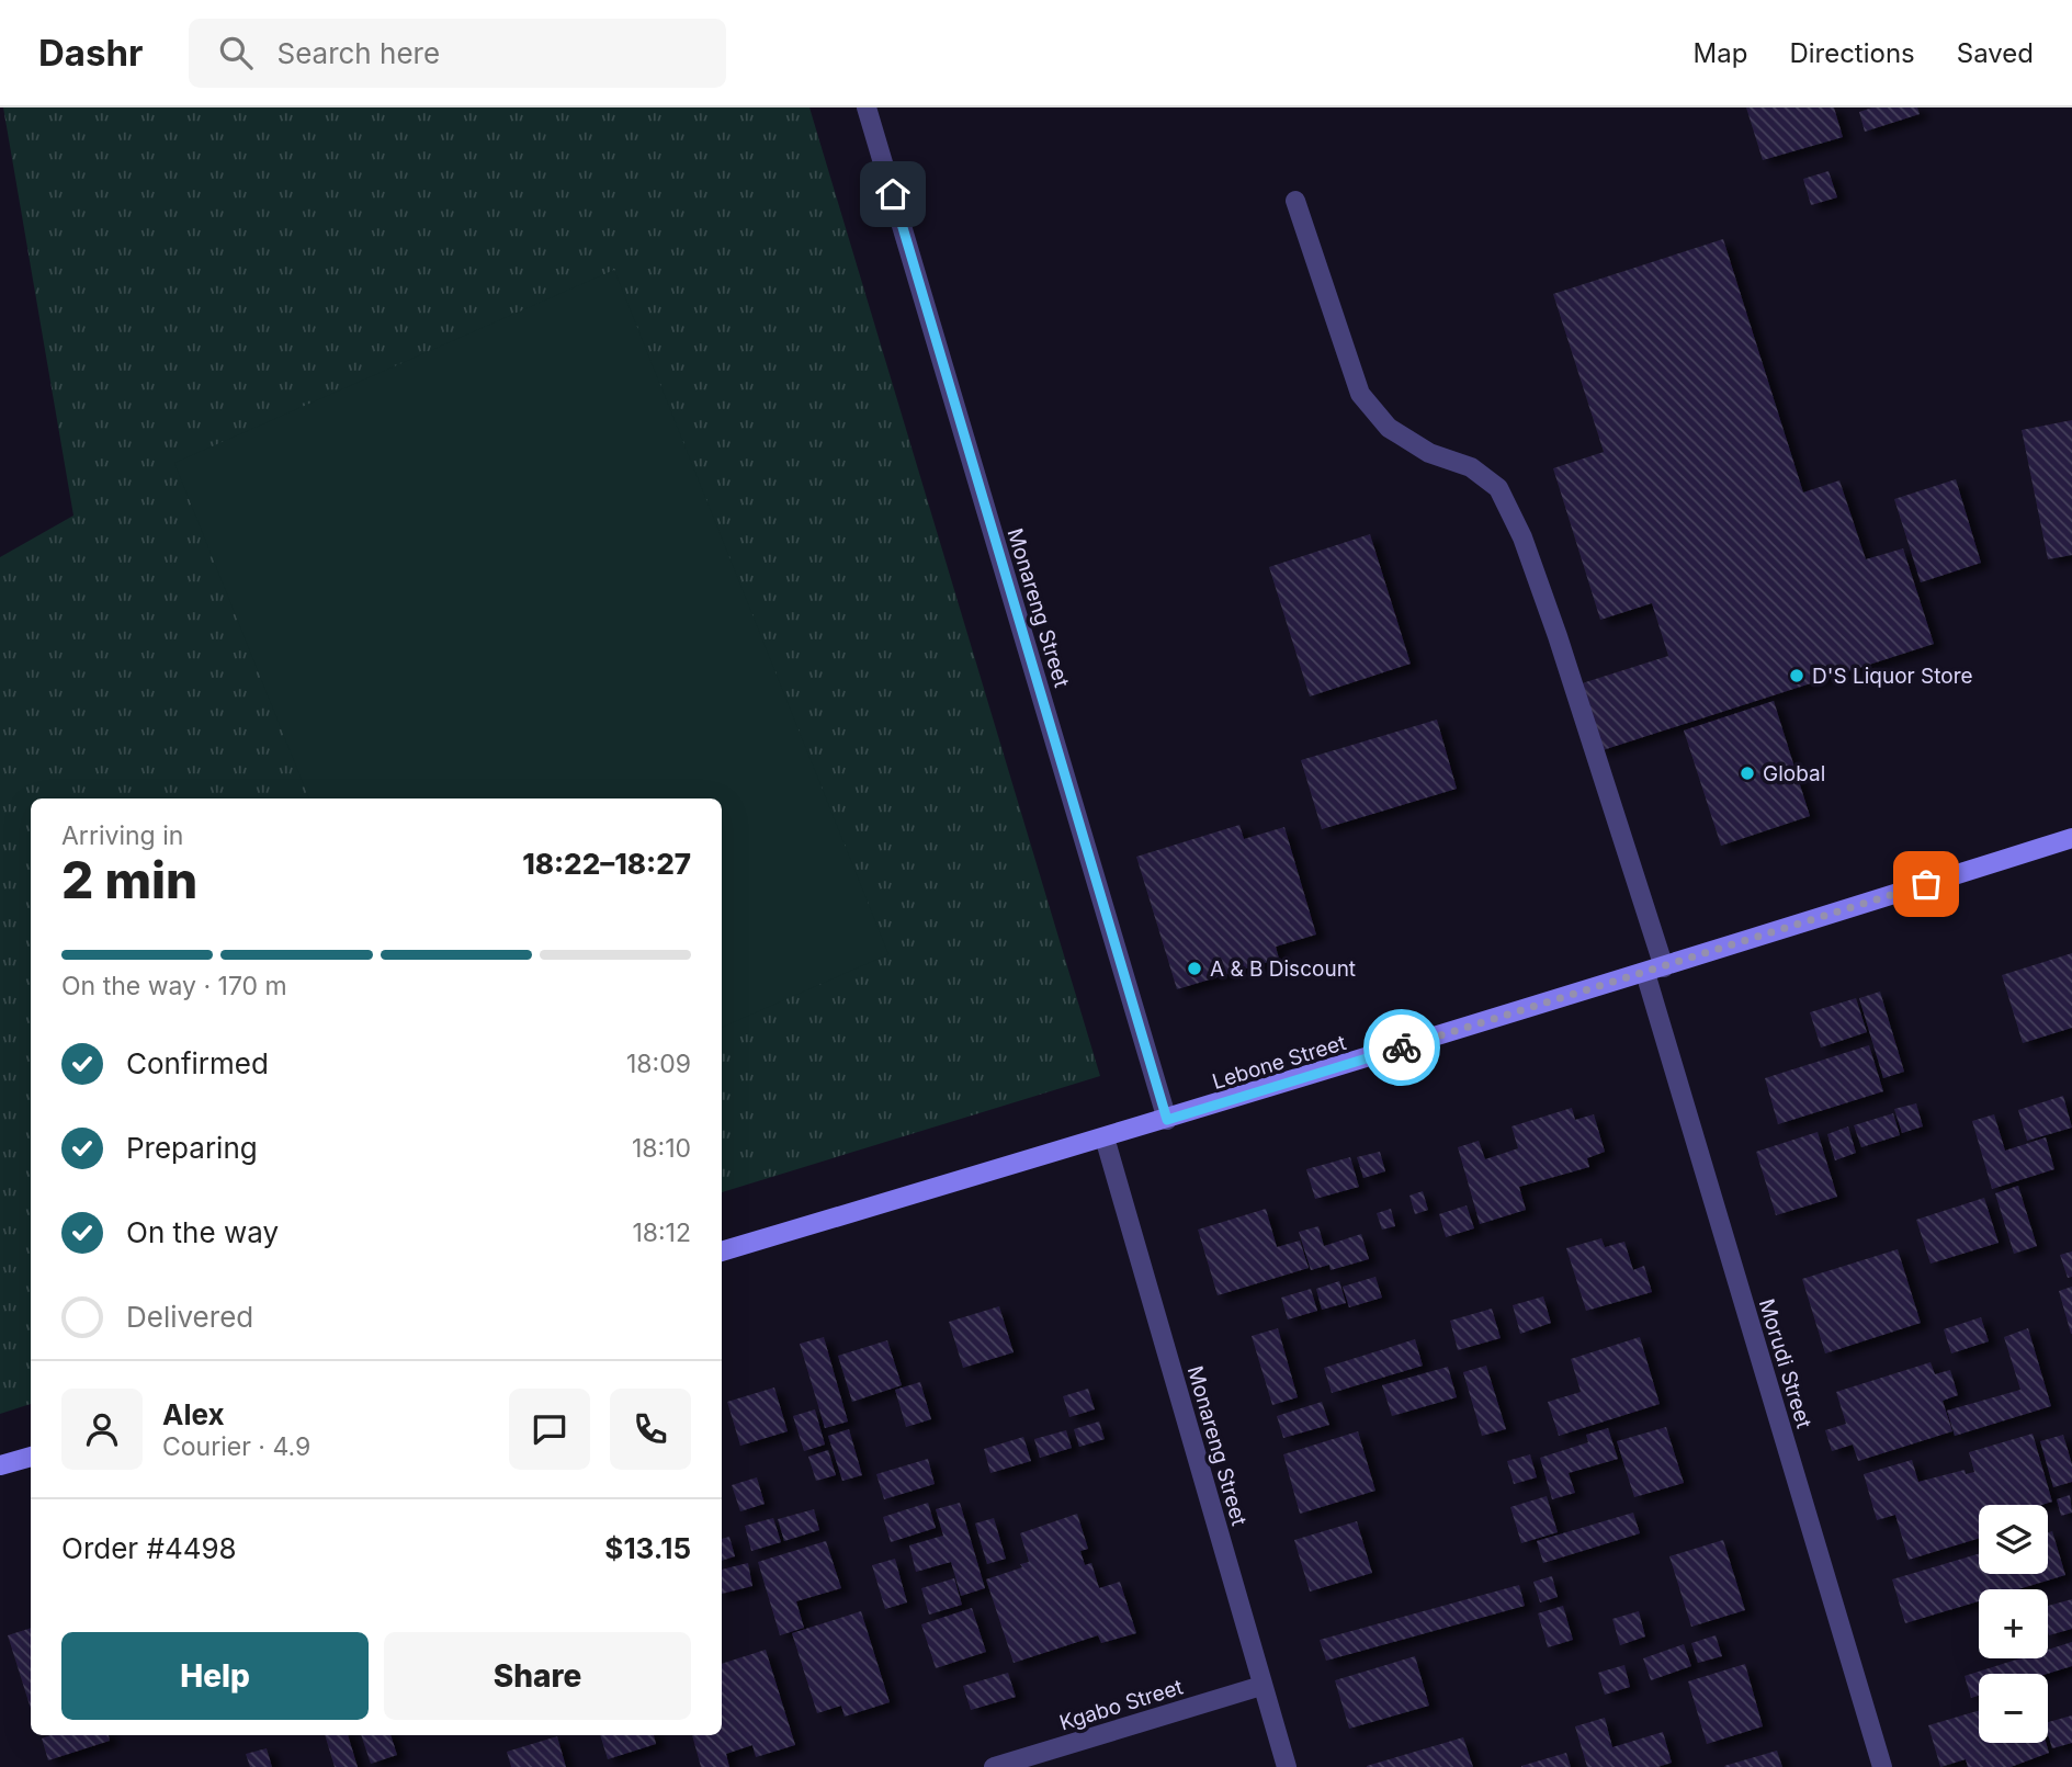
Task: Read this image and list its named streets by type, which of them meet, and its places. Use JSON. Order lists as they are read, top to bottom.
{
  "streets": {
    "street": [
      "Monareng Street",
      "Lebone Street",
      "Morudi Street",
      "Kgabo Street"
    ]
  },
  "crossings": [
    ["Monareng Street", "Lebone Street"],
    ["Monareng Street", "Kgabo Street"],
    ["Lebone Street", "Morudi Street"]
  ],
  "places": ["D'S Liquor Store", "Global", "A & B Discount"],
  "page": {
    "header": "Dashr",
    "search": "Search here",
    "nav": ["Map", "Directions", "Saved"],
    "heading": ["2 min", "Arriving in", "18:22–18:27"],
    "panel": [
      "Alex",
      "Courier · 4.9",
      "Order #4498",
      "$13.15"
    ],
    "bar": "On the way · 170 m",
    "list": [
      ["Confirmed", "18:09"],
      ["Preparing", "18:10"],
      ["On the way", "18:12"],
      "Delivered"
    ],
    "map_buttons": ["+", "−"],
    "buttons": ["Help", "Share"]
  }
}
